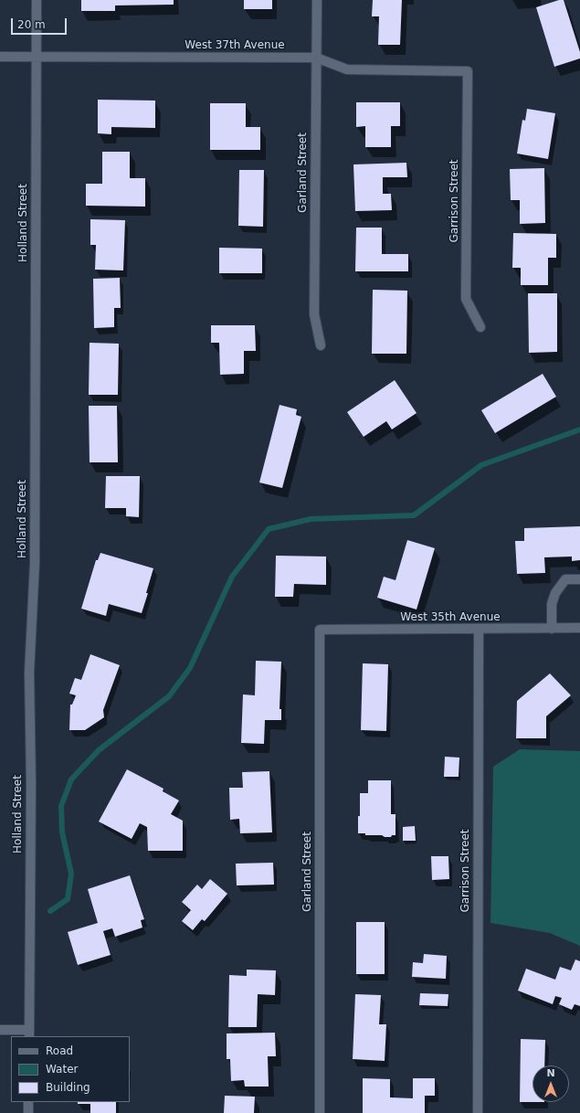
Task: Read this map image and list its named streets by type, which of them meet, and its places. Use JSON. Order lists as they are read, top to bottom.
{
  "streets": {
    "street": [
      "West 37th Avenue",
      "Garland Street",
      "Garrison Street",
      "Holland Street",
      "West 35th Avenue"
    ]
  },
  "crossings": [
    ["West 37th Avenue", "Garland Street"],
    ["West 37th Avenue", "Garrison Street"],
    ["West 37th Avenue", "Holland Street"],
    ["Garland Street", "West 35th Avenue"],
    ["Garrison Street", "West 35th Avenue"]
  ],
  "legend": ["Road", "Water", "Building"],
  "scale_bar": "20 m",
  "north": "top"
}
